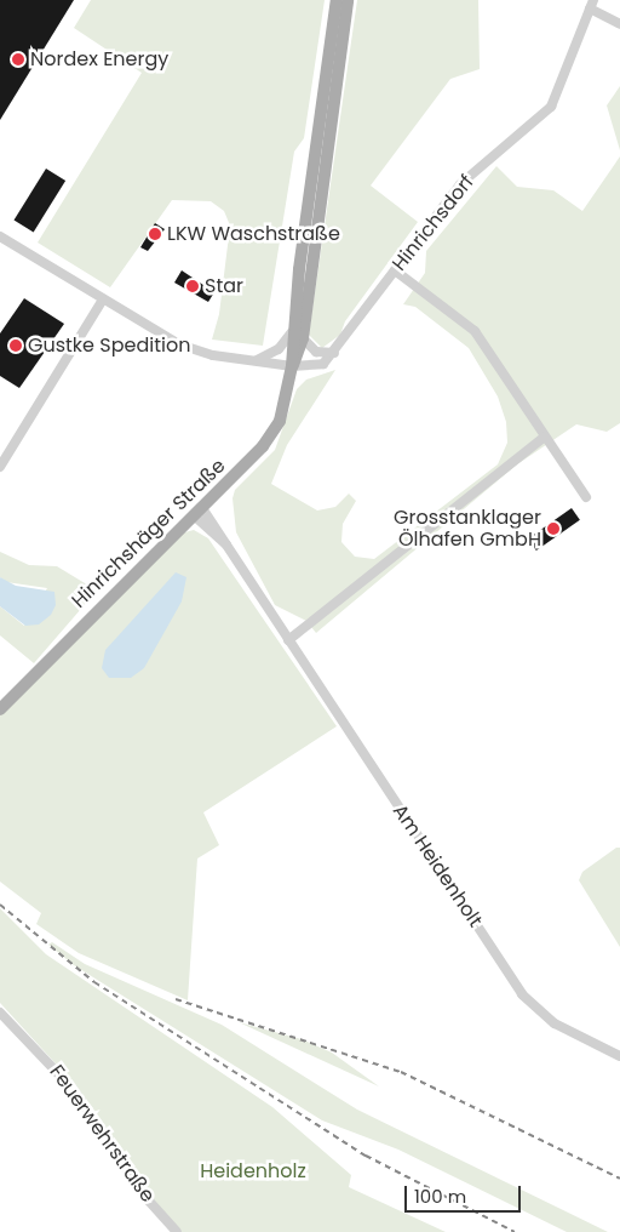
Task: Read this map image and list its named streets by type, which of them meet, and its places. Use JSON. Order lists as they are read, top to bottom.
{
  "streets": {
    "main road": ["Hinrichshäger Straße"],
    "street": ["Hinrichsdorf", "Am Heidenholt", "Feuerwehrstraße"]
  },
  "crossings": [
    ["Hinrichsdorf", "Hinrichshäger Straße"],
    ["Hinrichshäger Straße", "Am Heidenholt"]
  ],
  "parks": ["Heidenholz"],
  "places": [
    "Nordex Energy",
    "LKW Waschstraße",
    "Star",
    "Gustke Spedition",
    "Grosstanklager Ölhafen GmbH"
  ],
  "scale_bar": "100 m"
}
